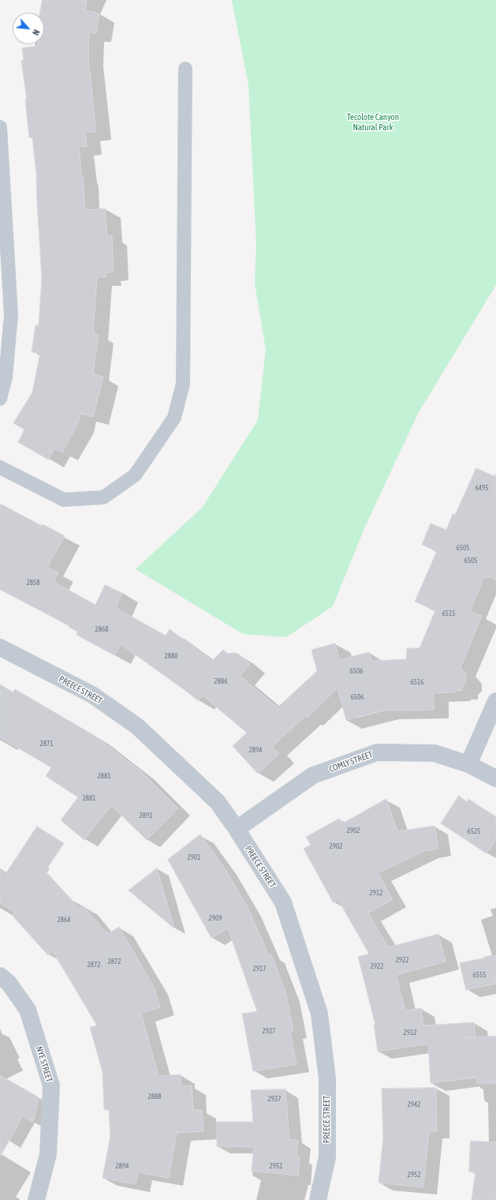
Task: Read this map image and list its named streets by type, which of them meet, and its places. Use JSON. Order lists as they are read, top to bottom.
{
  "streets": {
    "street": ["PREECE STREET", "COMLY STREET", "NYE STREET"]
  },
  "crossings": [
    ["PREECE STREET", "COMLY STREET"]
  ],
  "parks": ["Tecolote Canyon Natural Park"],
  "house_numbers": [
    "6495",
    "6505",
    "6505",
    "2858",
    "6515",
    "2868",
    "2880",
    "6506",
    "2886",
    "6516",
    "6506",
    "2871",
    "2894",
    "2881",
    "2881",
    "2891",
    "2902",
    "6525",
    "2902",
    "2901",
    "2912",
    "2909",
    "2864",
    "2922",
    "2872",
    "2872",
    "2922",
    "2917",
    "6555",
    "2927",
    "2932",
    "2888",
    "2937",
    "2942",
    "2894",
    "2951",
    "2952"
  ],
  "north": "bottom right"
}
